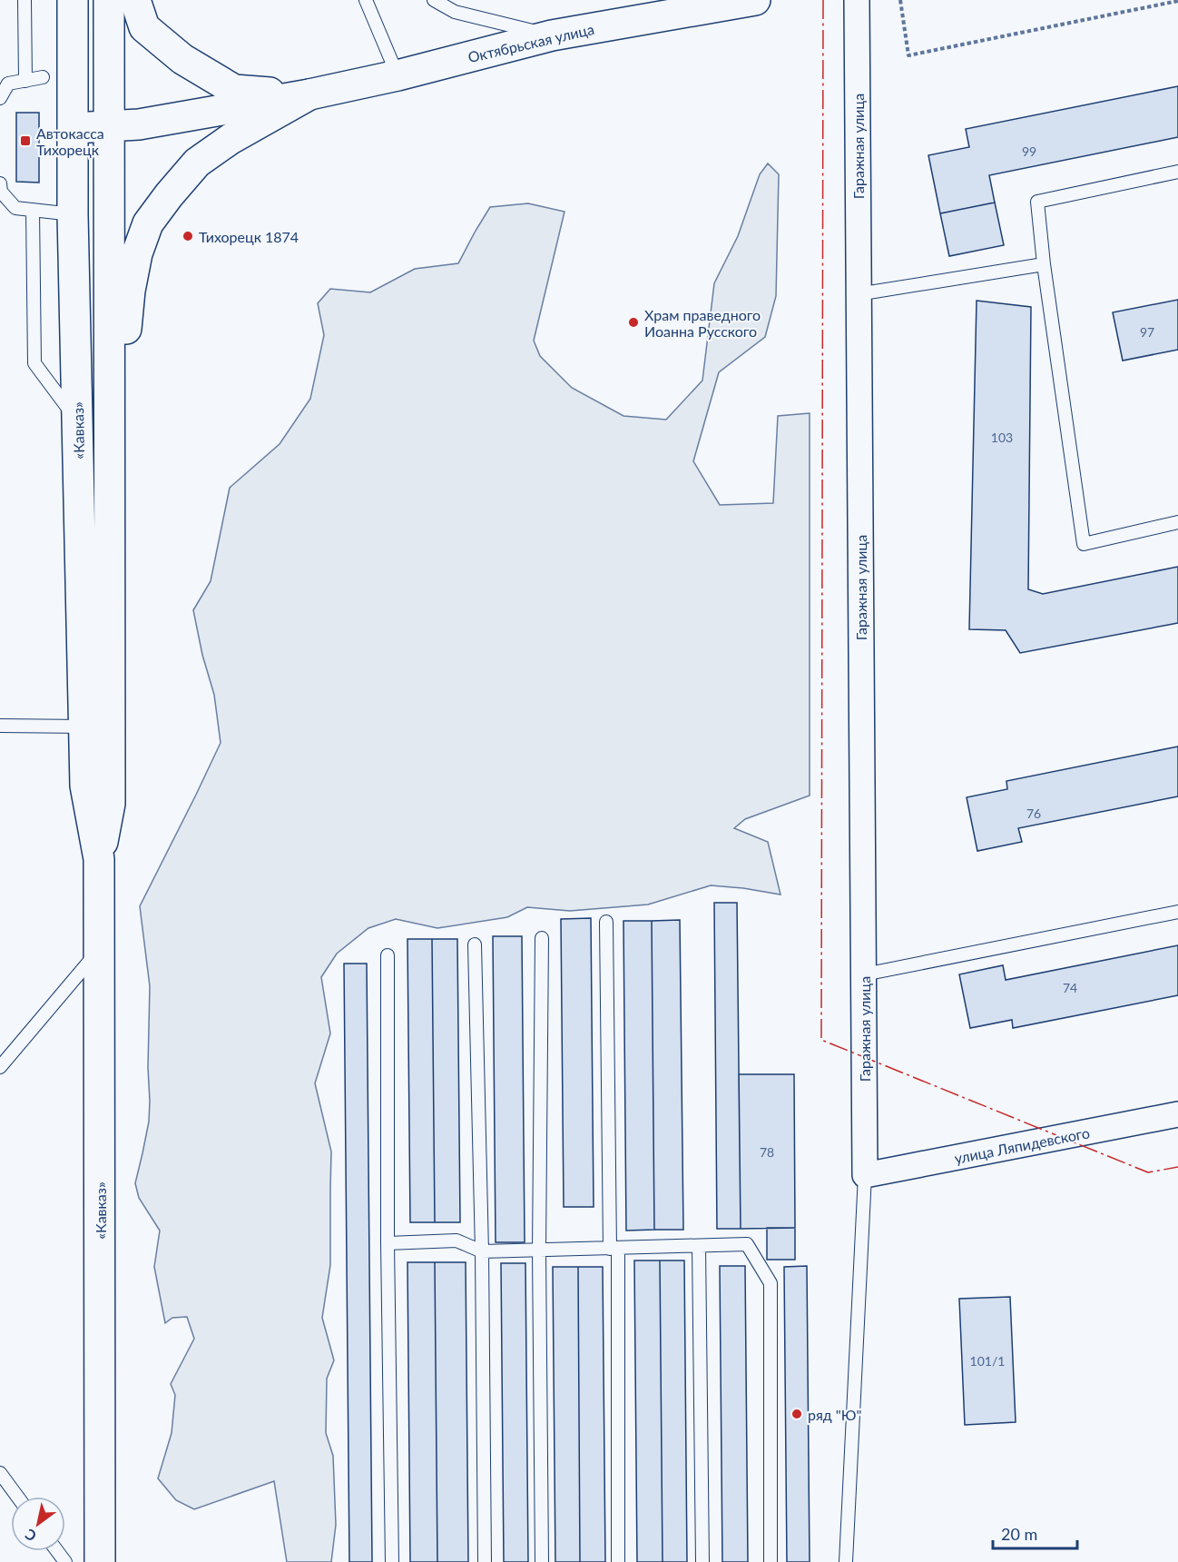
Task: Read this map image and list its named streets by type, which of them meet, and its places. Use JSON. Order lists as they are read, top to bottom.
{
  "streets": {
    "main road": ["Октябрьская улица", "«Кавказ»"],
    "street": ["Гаражная улица", "улица Ляпидевского"]
  },
  "crossings": [
    ["Гаражная улица", "улица Ляпидевского"]
  ],
  "places": {
    "transit": ["Автокасса Тихорецк"],
    "other": ["Тихорецк 1874", "Храм праведного Иоанна Русского", "ряд \"Ю\""]
  },
  "house_numbers": [
    "99",
    "97",
    "103",
    "76",
    "74",
    "78",
    "101/1"
  ],
  "scale_bar": "20 m",
  "north": "bottom left"
}
